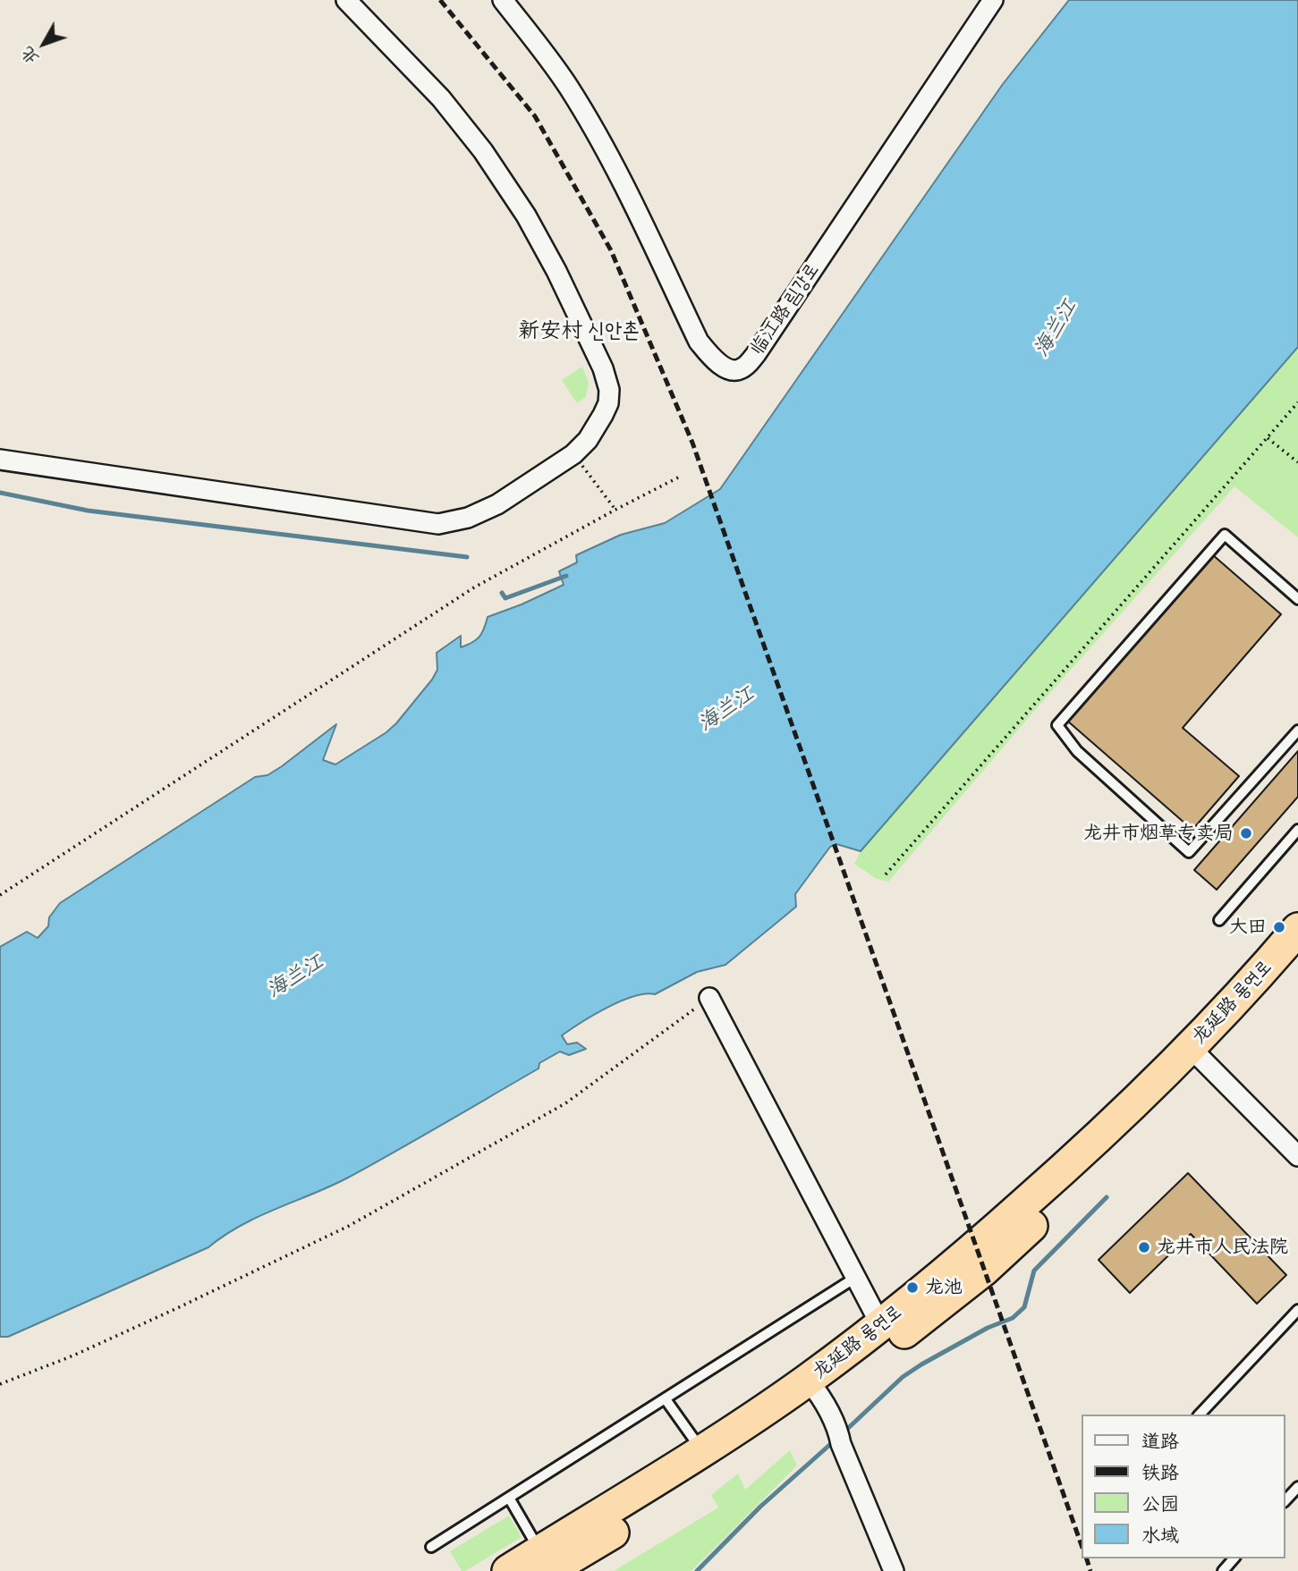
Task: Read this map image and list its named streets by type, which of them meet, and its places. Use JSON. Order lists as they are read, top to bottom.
{
  "streets": {
    "highway": ["龙延路 룡연로"],
    "street": ["临江路 림강로"]
  },
  "districts": ["新安村 신안촌"],
  "water": ["海兰江"],
  "places": [
    "龙井市烟草专卖局",
    "大田",
    "龙井市人民法院",
    "龙池"
  ],
  "legend": [
    "道路",
    "铁路",
    "公园",
    "水域"
  ],
  "north": "bottom left"
}
